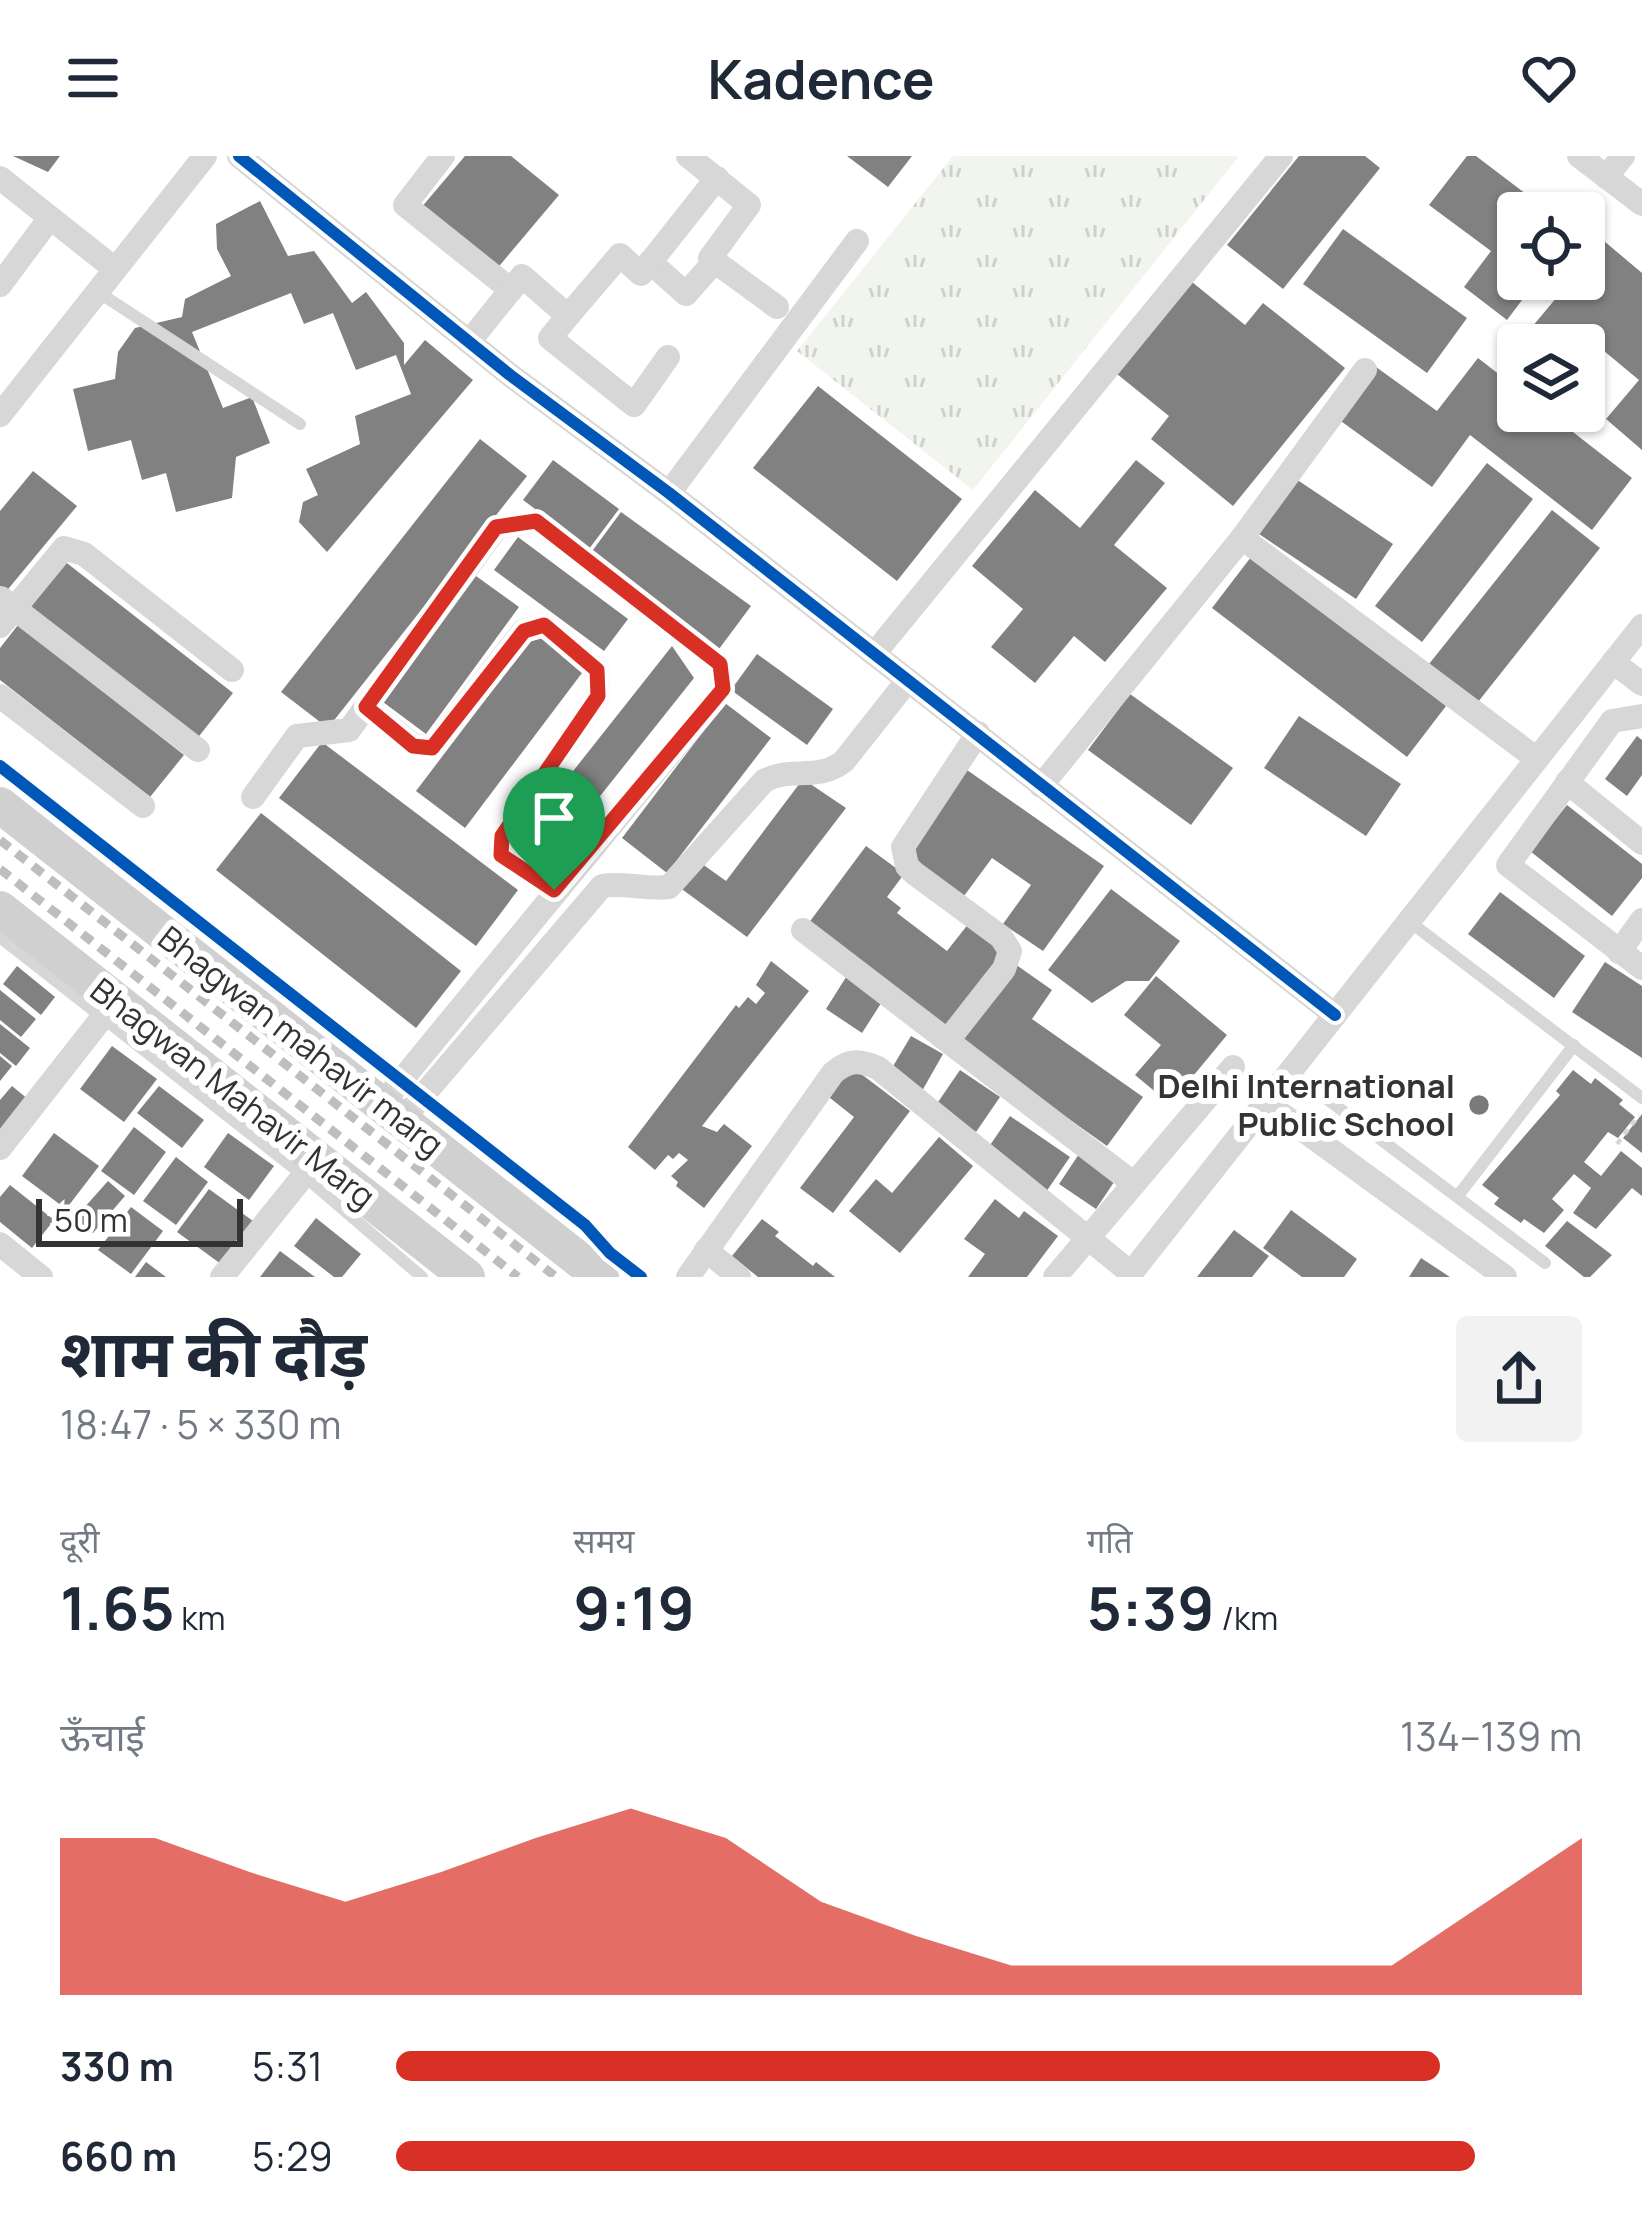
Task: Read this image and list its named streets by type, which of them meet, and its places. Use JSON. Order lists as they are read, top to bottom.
{
  "streets": {
    "main road": ["Bhagwan mahavir marg", "Bhagwan Mahavir Marg"]
  },
  "places": ["Delhi International Public School"],
  "scale_bar": "50 m",
  "page": {
    "header": "Kadence",
    "scale": "50 m",
    "heading": ["शाम की दौड़", "18:47 · 5 × 330 m"],
    "stats": [
      ["दूरी", "1.65 km"],
      ["समय", "9:19"],
      ["गति", "5:39 /km"]
    ],
    "chart": ["ऊँचाई", "134–139 m"],
    "list": [
      {
        "name": "330 m",
        "note": "5:31"
      },
      {
        "name": "660 m",
        "note": "5:29"
      }
    ]
  }
}
